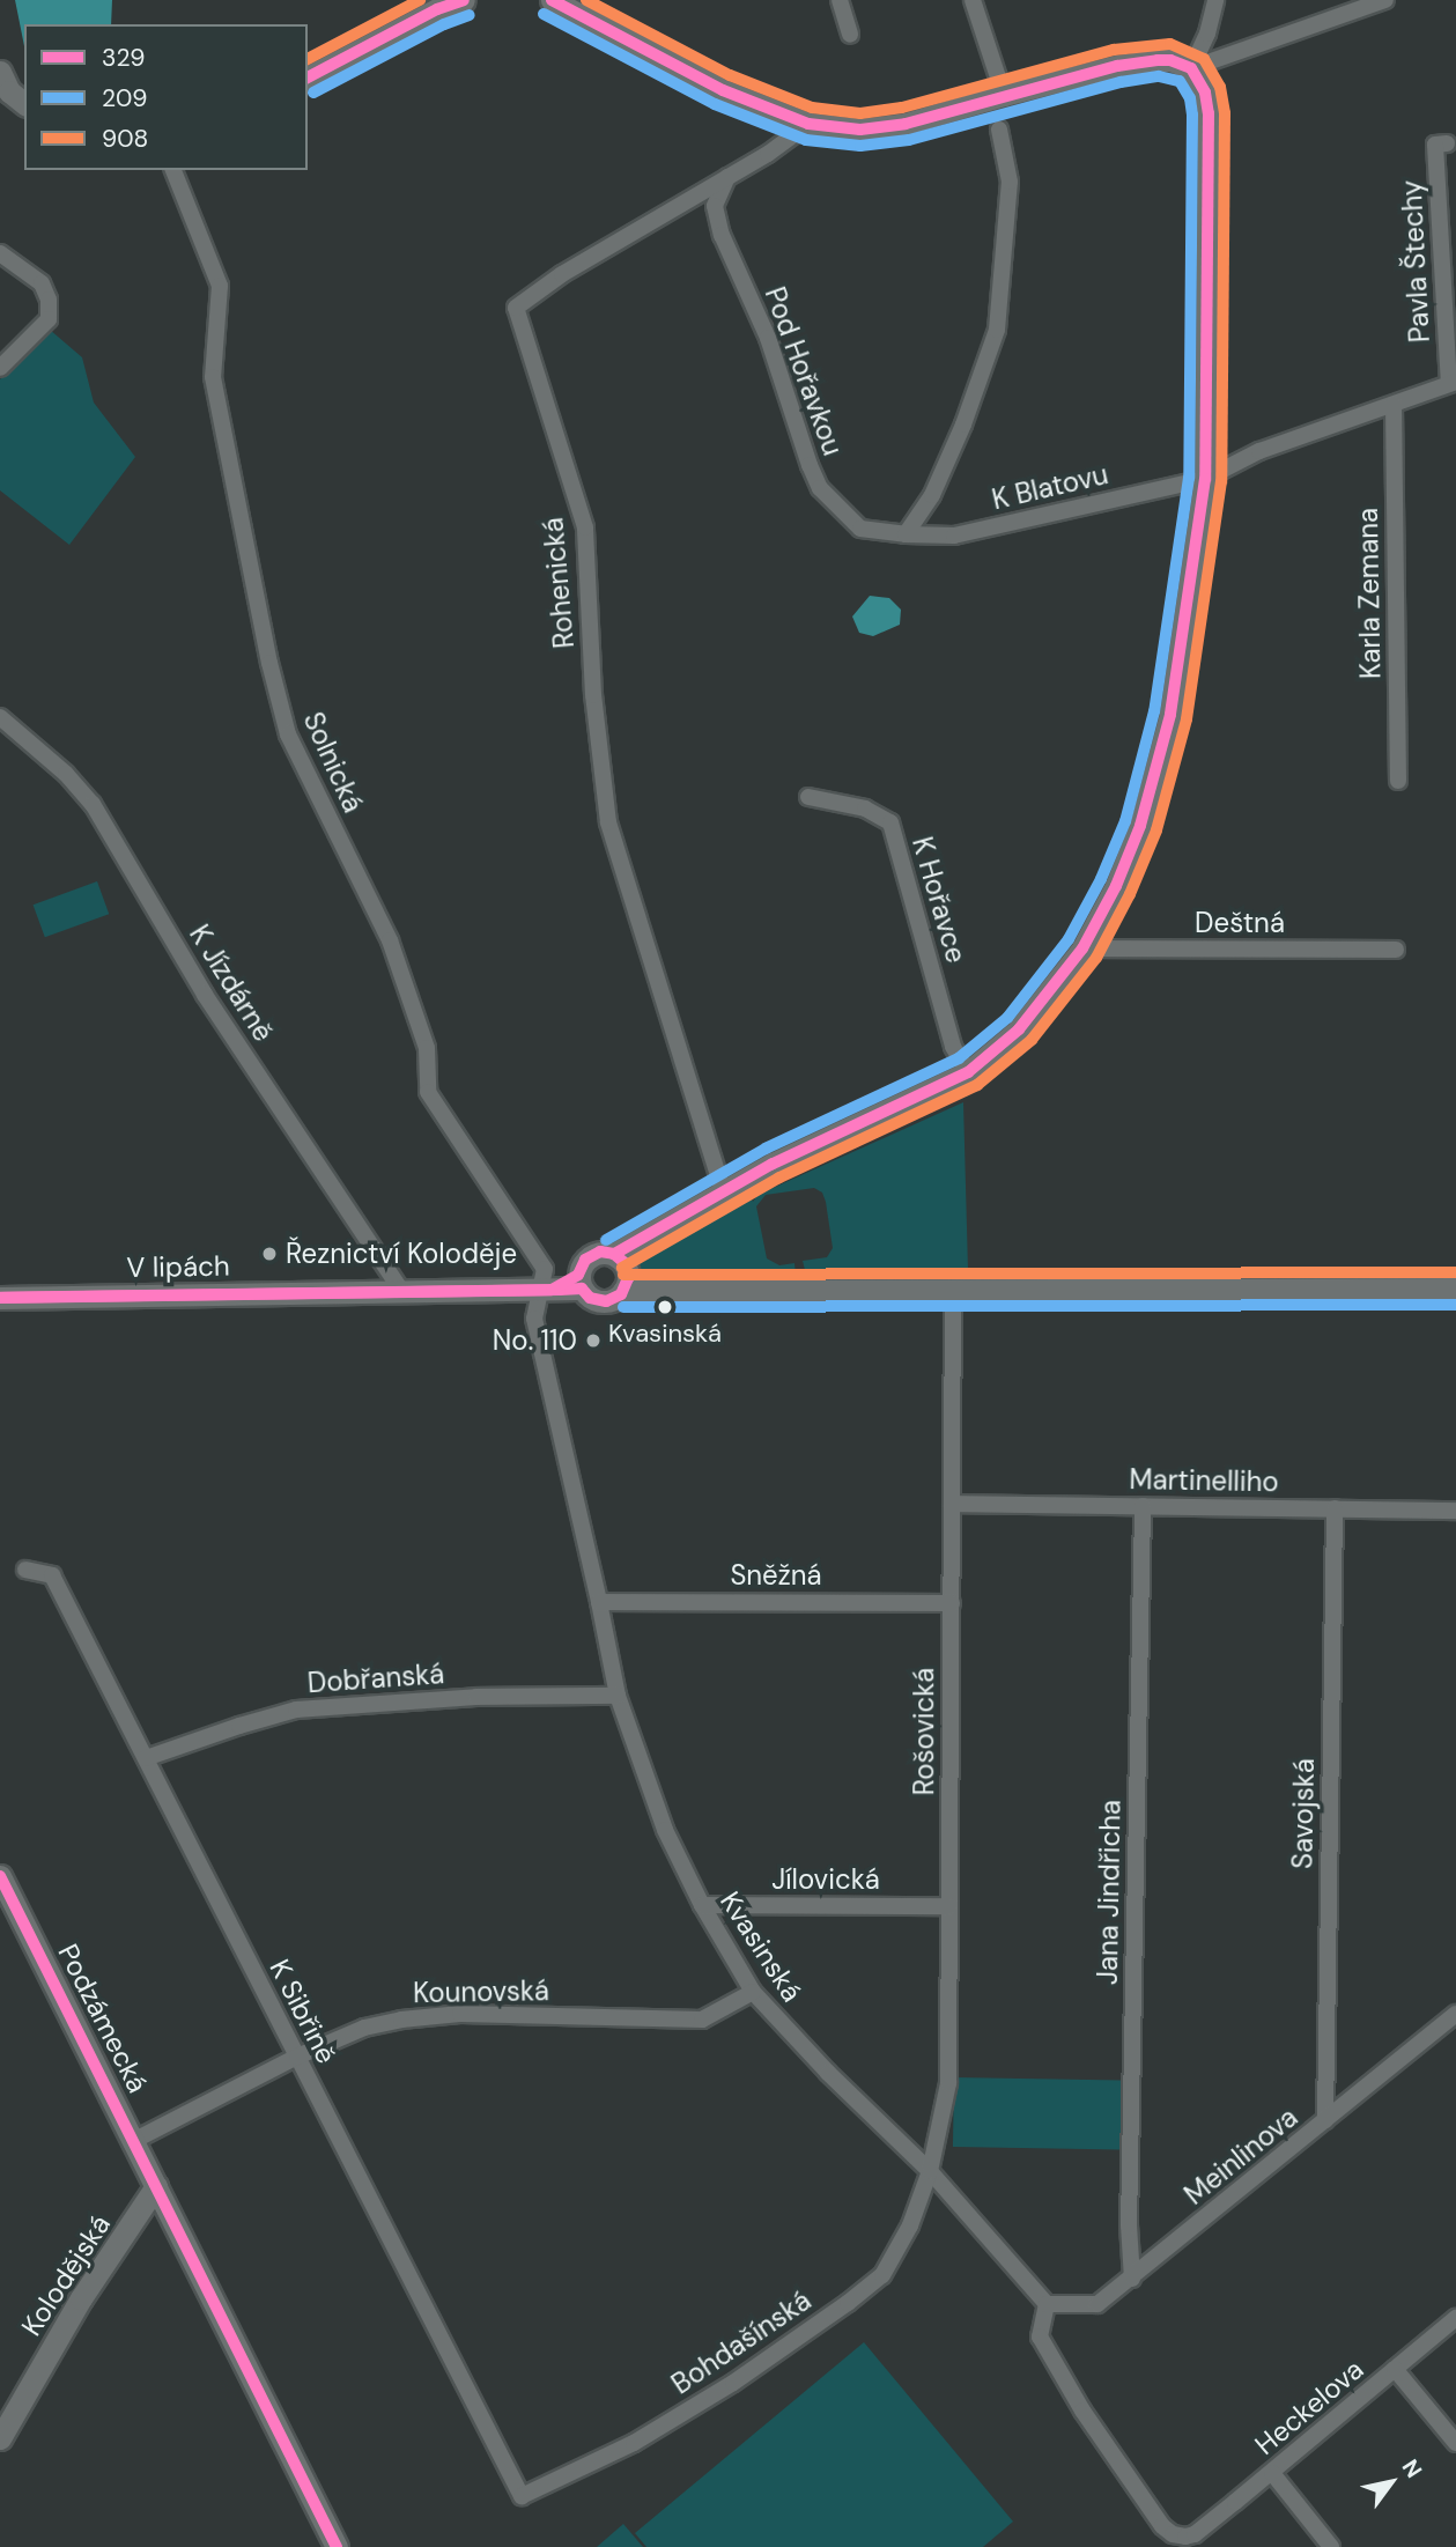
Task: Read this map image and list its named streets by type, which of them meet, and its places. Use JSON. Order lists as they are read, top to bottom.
{
  "streets": {
    "street": [
      "Pavla Štechy",
      "Pod Hořavkou",
      "K Blatovu",
      "Rohenická",
      "Karla Zemana",
      "Solnická",
      "K Hořavce",
      "Deštná",
      "K Jízdárně",
      "V lipách",
      "Martinelliho",
      "Sněžná",
      "Dobřanská",
      "Rošovická",
      "Savojská",
      "Jílovická",
      "Jana Jindřicha",
      "Kvasinská",
      "Kounovská",
      "K Sibřině",
      "Podzámecká",
      "Meinlinova",
      "Kolodějská",
      "Bohdašínská",
      "Heckelova"
    ]
  },
  "crossings": [
    ["Pavla Štechy", "K Blatovu"],
    ["Pod Hořavkou", "K Blatovu"],
    ["Pod Hořavkou", "Rohenická"],
    ["K Blatovu", "Karla Zemana"],
    ["Solnická", "V lipách"],
    ["Solnická", "Kvasinská"],
    ["K Jízdárně", "V lipách"],
    ["V lipách", "Kvasinská"],
    ["Martinelliho", "Rošovická"],
    ["Martinelliho", "Savojská"],
    ["Martinelliho", "Jana Jindřicha"],
    ["Sněžná", "Rošovická"],
    ["Sněžná", "Kvasinská"],
    ["Dobřanská", "Kvasinská"],
    ["Dobřanská", "K Sibřině"],
    ["Rošovická", "Jílovická"],
    ["Rošovická", "Kvasinská"],
    ["Rošovická", "Bohdašínská"],
    ["Savojská", "Meinlinova"],
    ["Jílovická", "Kvasinská"],
    ["Jana Jindřicha", "Meinlinova"],
    ["Kvasinská", "Kounovská"],
    ["Kvasinská", "Meinlinova"],
    ["Kvasinská", "Bohdašínská"],
    ["Kvasinská", "Heckelova"],
    ["Kounovská", "K Sibřině"],
    ["Kounovská", "Podzámecká"],
    ["K Sibřině", "Bohdašínská"],
    ["Podzámecká", "Kolodějská"],
    ["Meinlinova", "Heckelova"]
  ],
  "places": ["Řeznictví Koloděje", "Kvasinská", "No. 110"],
  "lines": ["transit line 329", "transit line 908", "transit line 209"],
  "legend": ["329", "209", "908"],
  "north": "top right"
}
